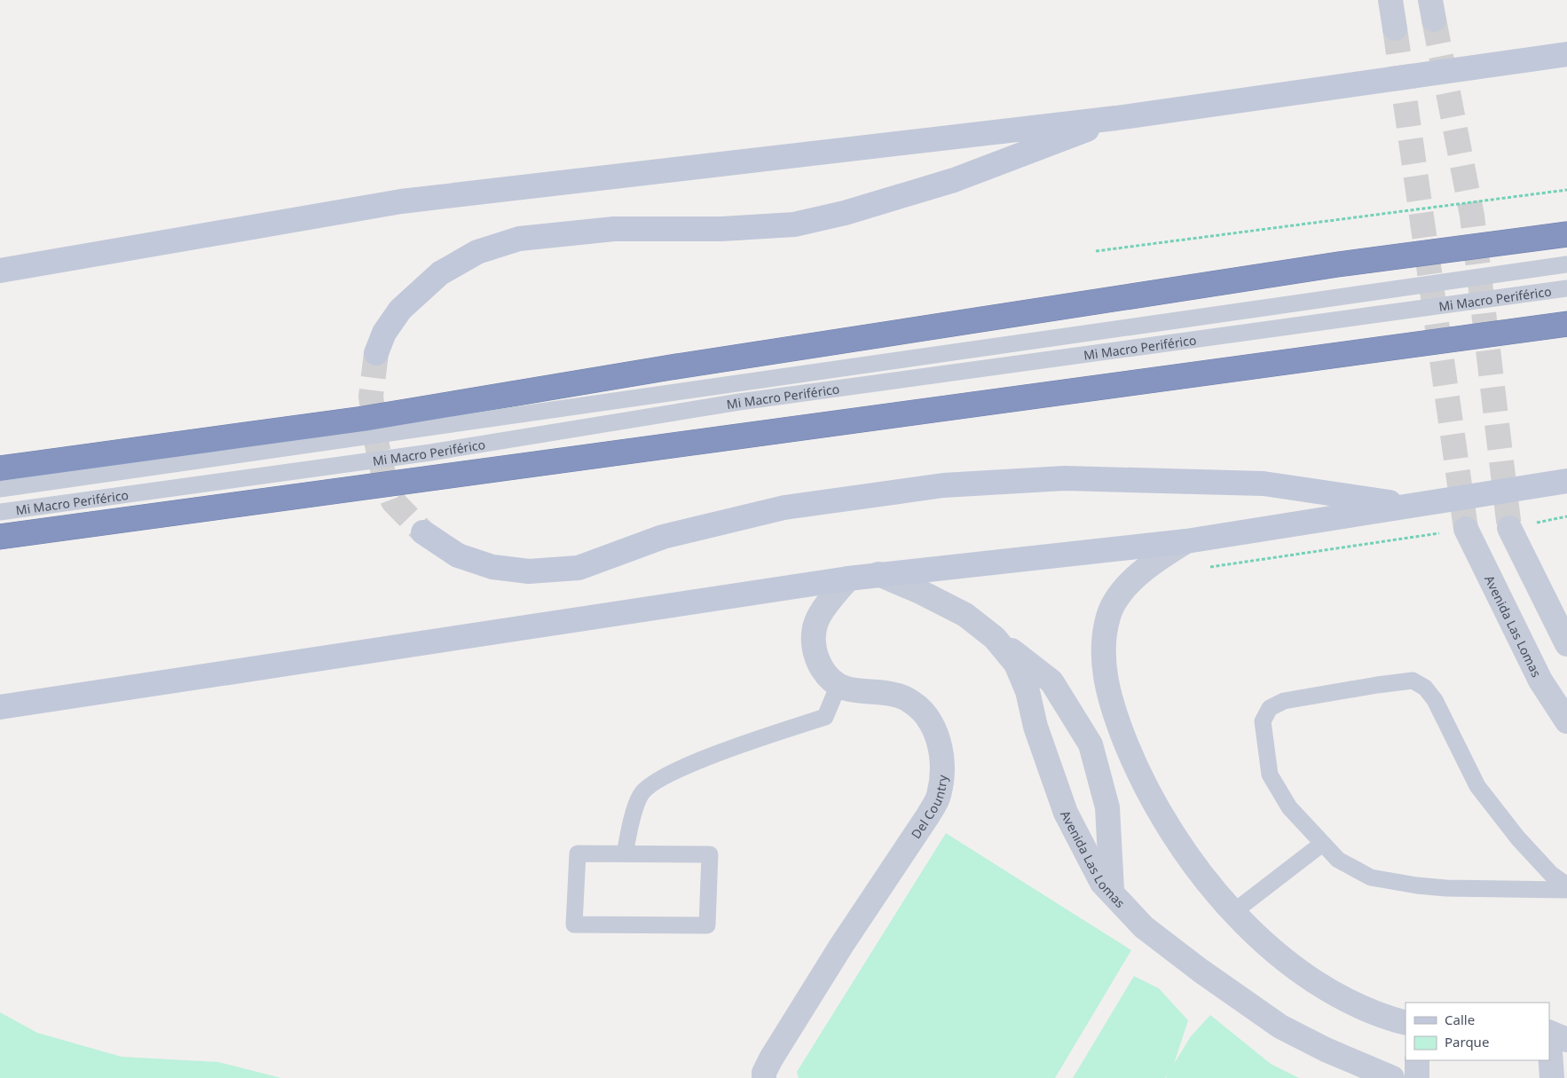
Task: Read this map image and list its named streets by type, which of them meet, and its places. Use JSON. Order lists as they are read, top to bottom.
{
  "streets": {
    "street": ["Avenida Las Lomas", "Del Country"],
    "lane": ["Mi Macro Periférico"]
  },
  "legend": ["Calle", "Parque"]
}
